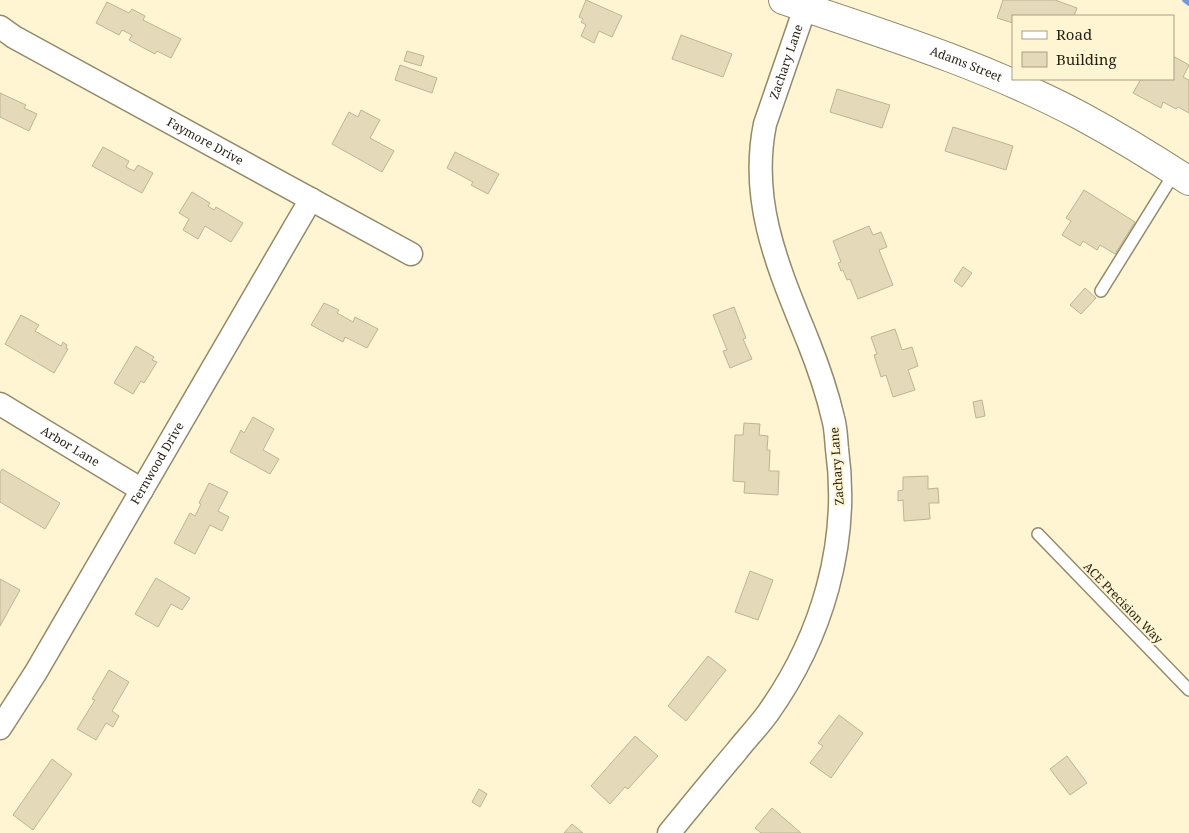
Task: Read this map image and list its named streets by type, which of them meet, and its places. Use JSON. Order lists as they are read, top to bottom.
{
  "streets": {
    "street": [
      "Zachary Lane",
      "Adams Street",
      "Faymore Drive",
      "Arbor Lane",
      "Fernwood Drive"
    ],
    "lane": ["ACE Precision Way"]
  },
  "crossings": [
    ["Zachary Lane", "Adams Street"],
    ["Faymore Drive", "Fernwood Drive"],
    ["Arbor Lane", "Fernwood Drive"]
  ],
  "legend": ["Road", "Building"]
}
